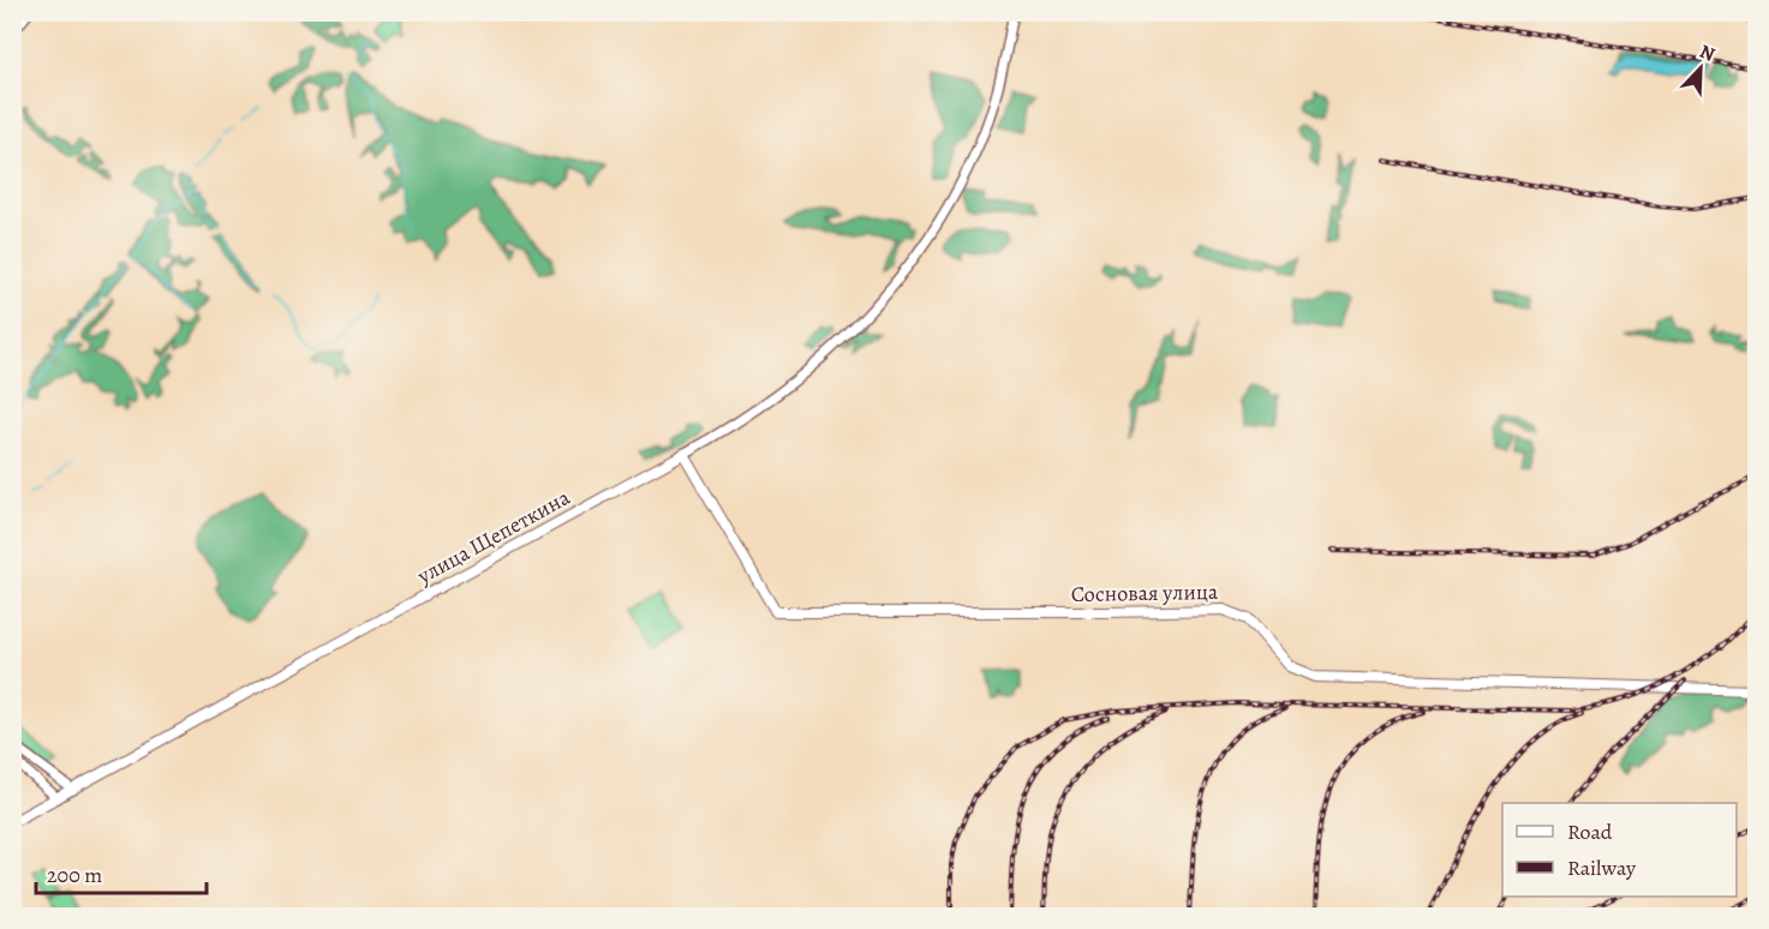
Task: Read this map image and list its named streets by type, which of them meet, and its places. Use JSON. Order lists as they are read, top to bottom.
{
  "streets": {
    "main road": ["улица Щепеткина", "Сосновая улица"]
  },
  "crossings": [
    ["улица Щепеткина", "Сосновая улица"]
  ],
  "legend": ["Road", "Railway"],
  "scale_bar": "200 m",
  "north": "top right"
}
